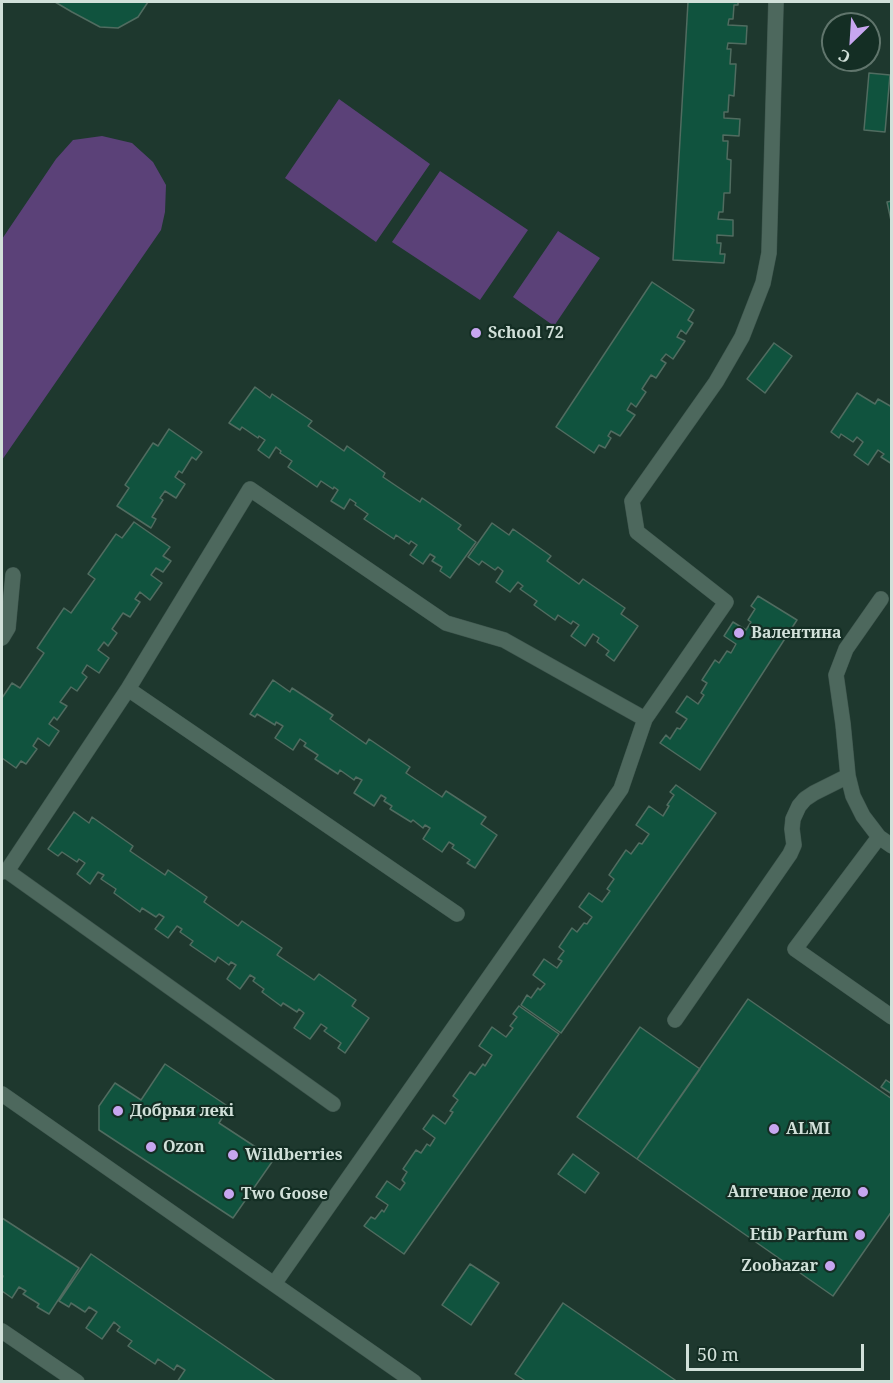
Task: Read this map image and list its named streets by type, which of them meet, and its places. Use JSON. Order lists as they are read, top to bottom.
{
  "places": [
    "School 72",
    "Валентина",
    "Добрыя лекі",
    "ALMI",
    "Ozon",
    "Wildberries",
    "Аптечное дело",
    "Two Goose",
    "Etib Parfum",
    "Zoobazar"
  ],
  "scale_bar": "50 m",
  "north": "bottom left"
}
